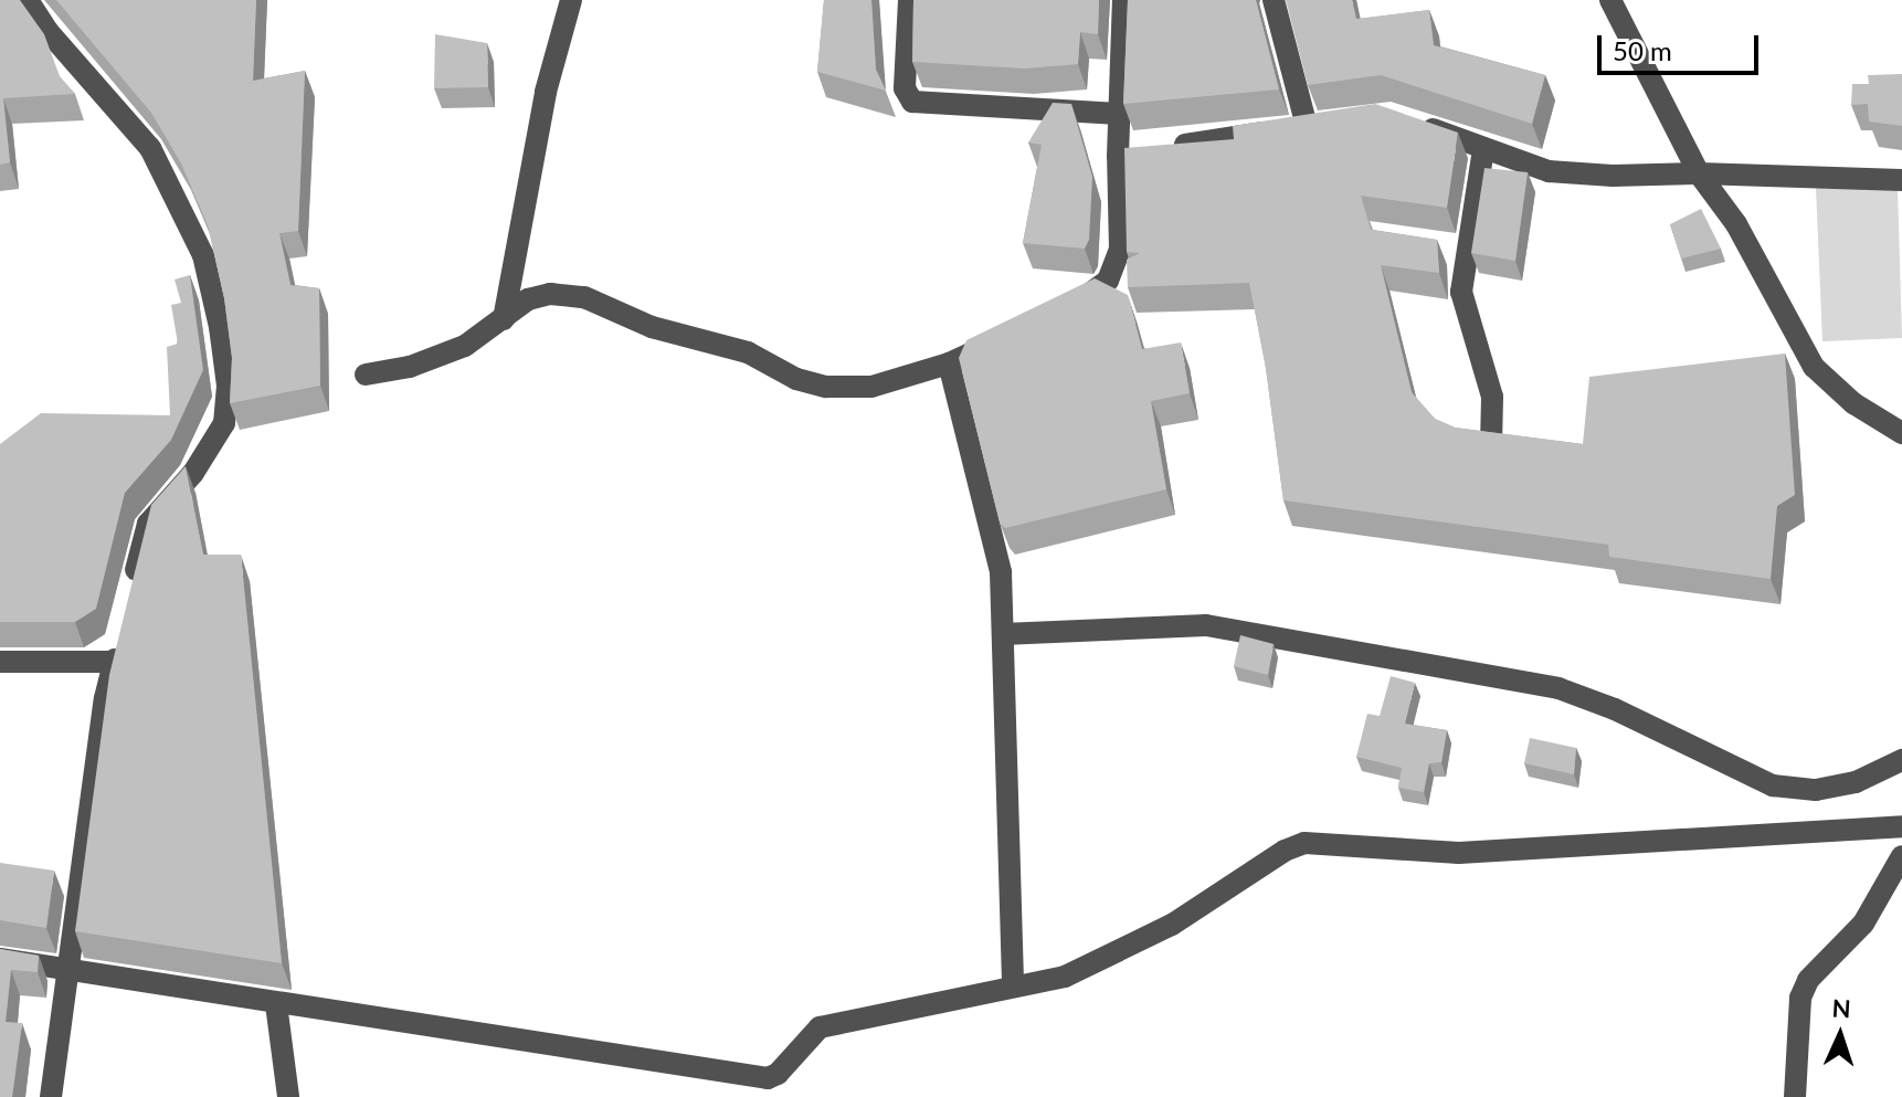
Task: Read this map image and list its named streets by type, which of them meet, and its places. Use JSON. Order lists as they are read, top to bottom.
{
  "scale_bar": "50 m",
  "north": "top"
}
